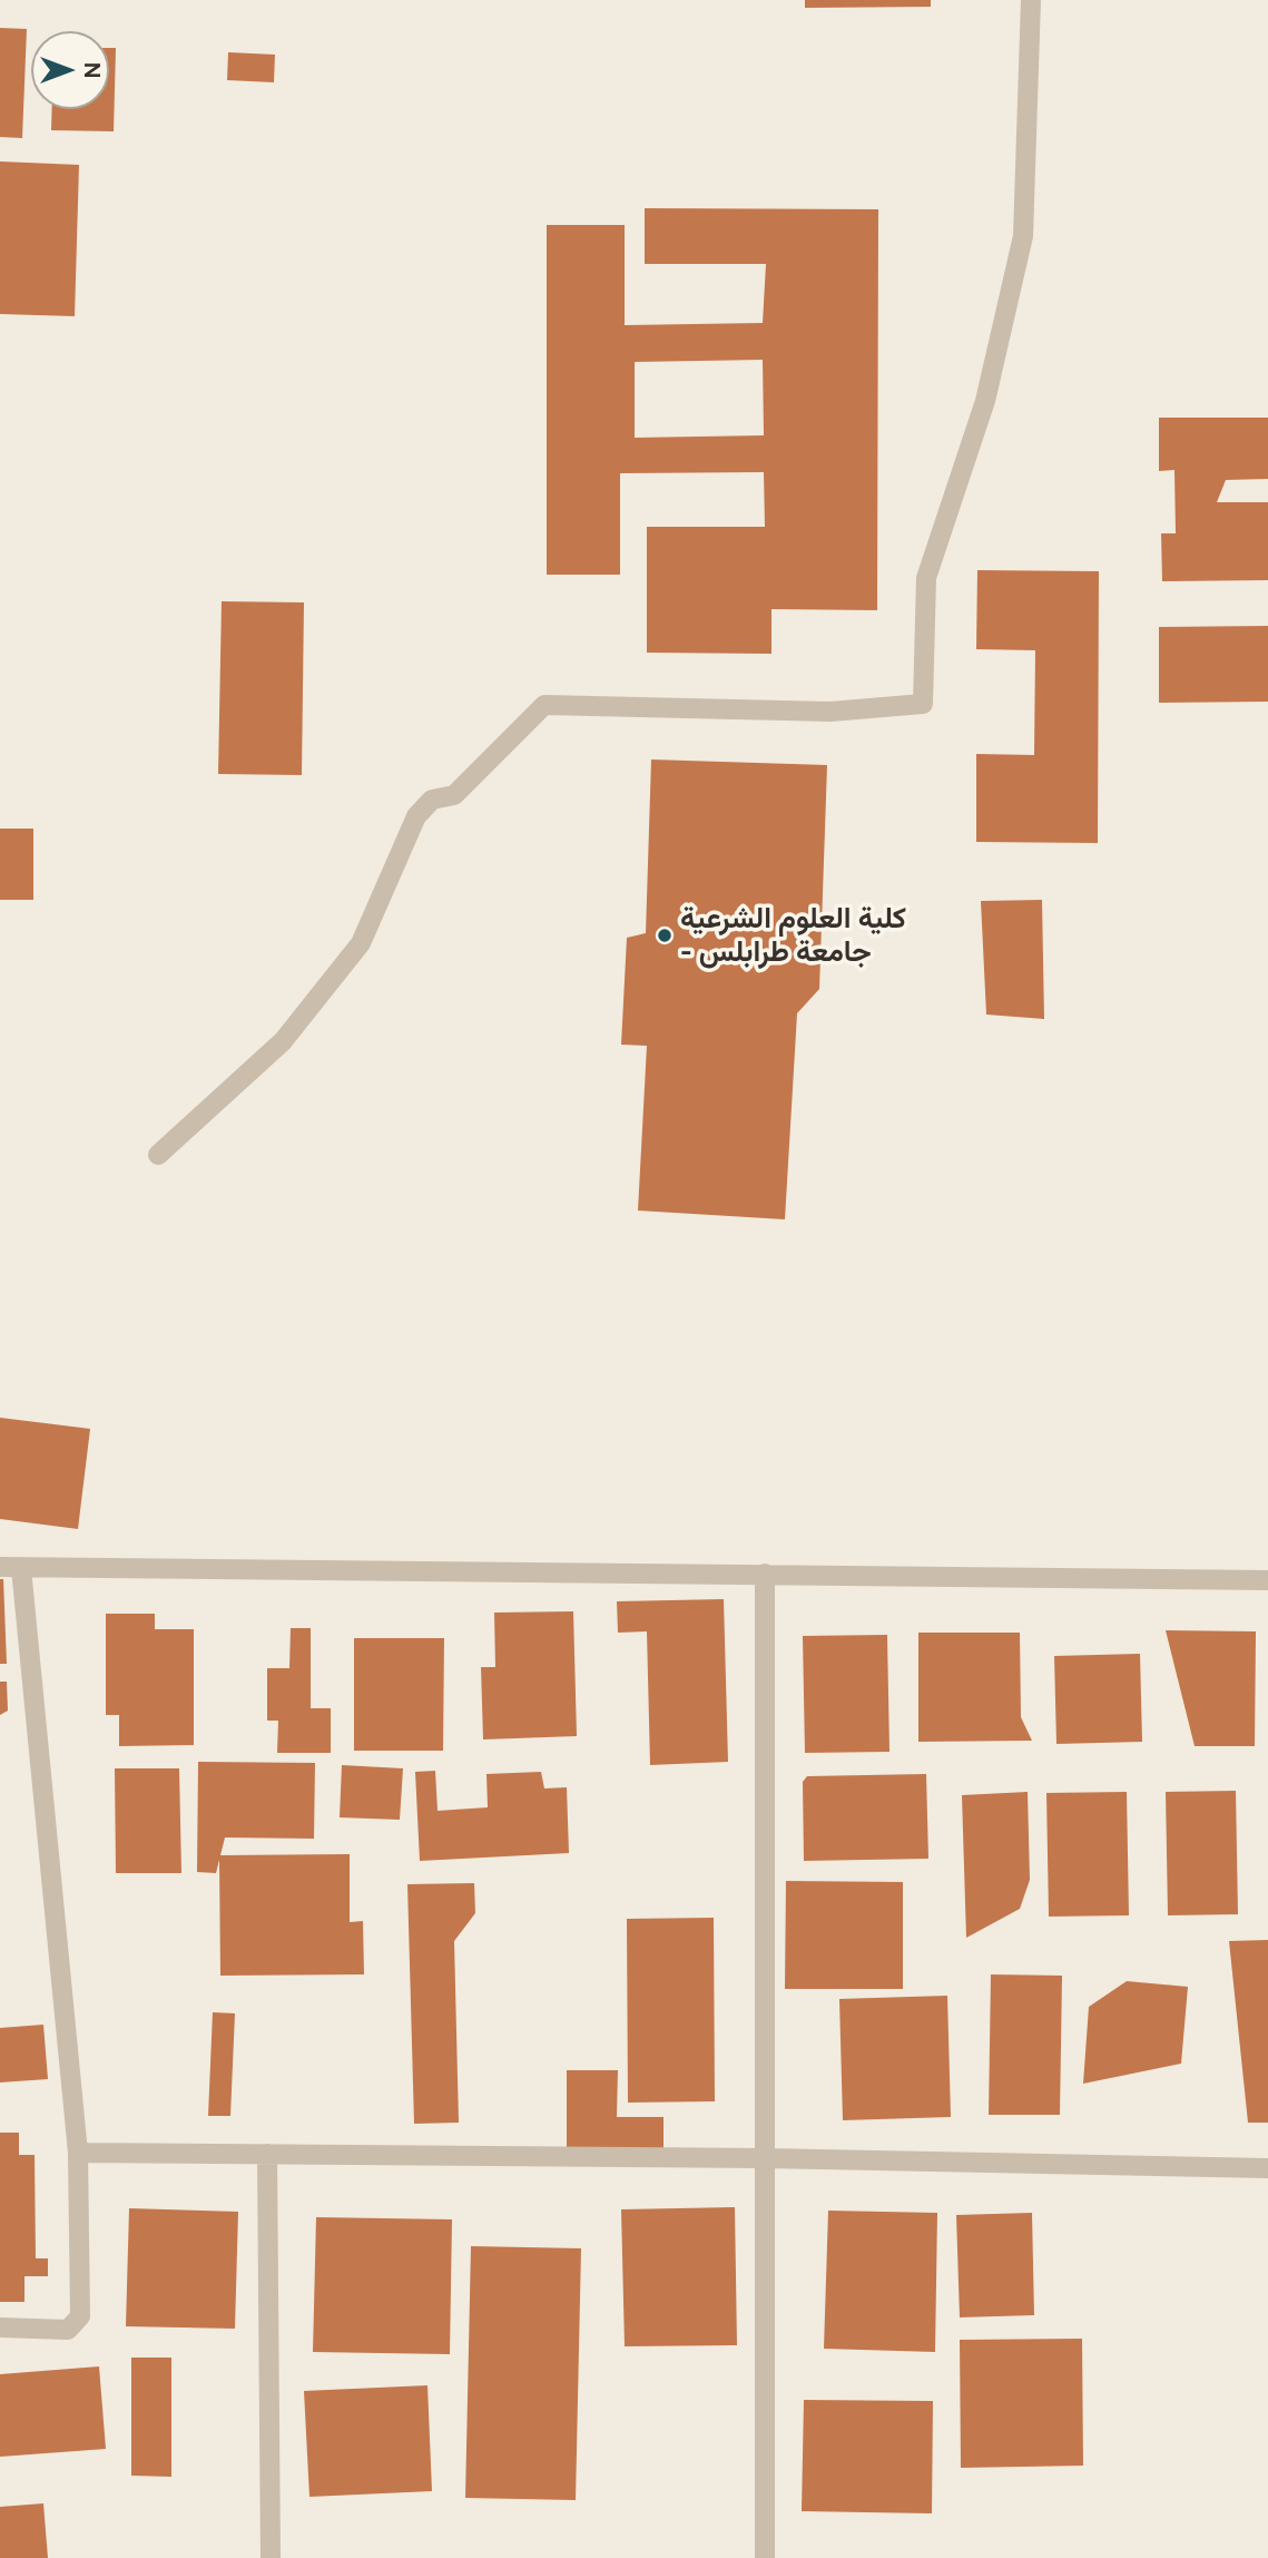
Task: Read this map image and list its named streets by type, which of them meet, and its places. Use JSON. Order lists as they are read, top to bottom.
{
  "places": ["كلية العلوم الشرعية - جامعة طرابلس"],
  "north": "right"
}
